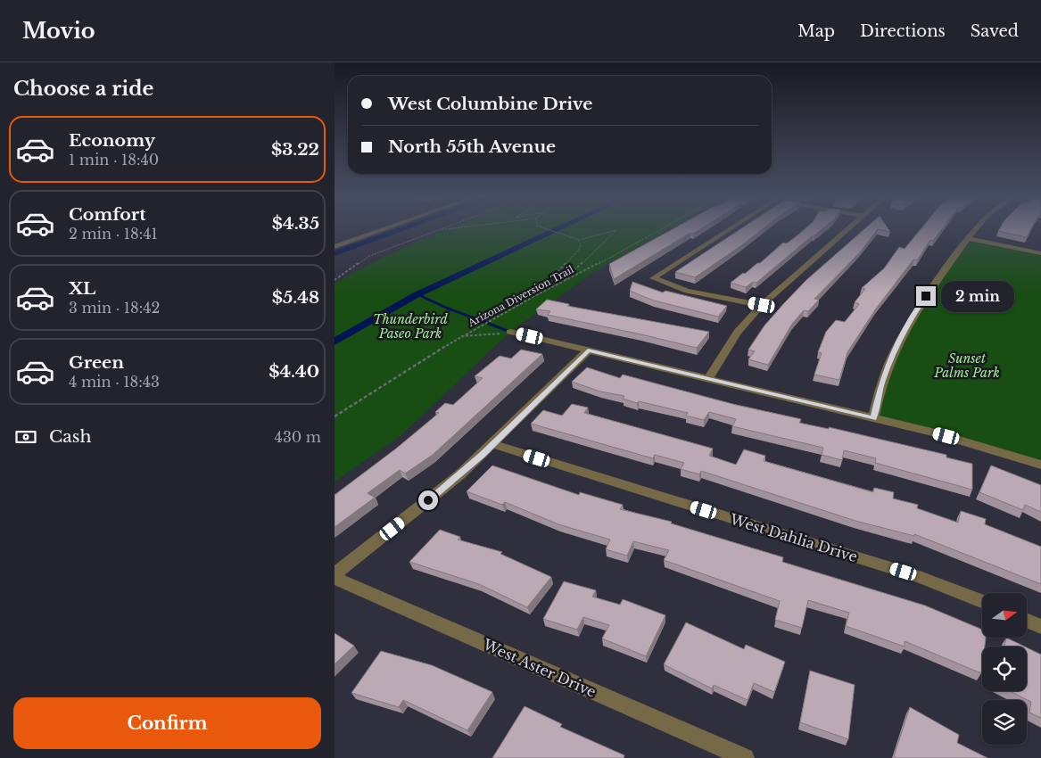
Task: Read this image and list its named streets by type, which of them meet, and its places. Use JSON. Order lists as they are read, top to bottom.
{
  "streets": {
    "street": ["West Dahlia Drive", "West Aster Drive"],
    "path": ["Arizona Diversion Trail"]
  },
  "parks": ["Thunderbird Paseo Park", "Sunset Palms Park"],
  "north": "right",
  "page": {
    "header": "Movio",
    "nav": ["Map", "Directions", "Saved"],
    "heading": "Choose a ride",
    "banner": ["West Columbine Drive", "North 55th Avenue"],
    "list": [
      {
        "name": "Economy",
        "note": "1 min · 18:40",
        "value": "$3.22"
      },
      {
        "name": "Comfort",
        "note": "2 min · 18:41",
        "value": "$4.35"
      },
      {
        "name": "XL",
        "note": "3 min · 18:42",
        "value": "$5.48"
      },
      {
        "name": "Green",
        "note": "4 min · 18:43",
        "value": "$4.40"
      }
    ],
    "bubble": "2 min",
    "pay": ["Cash", "430 m"],
    "buttons": "Confirm"
  }
}
